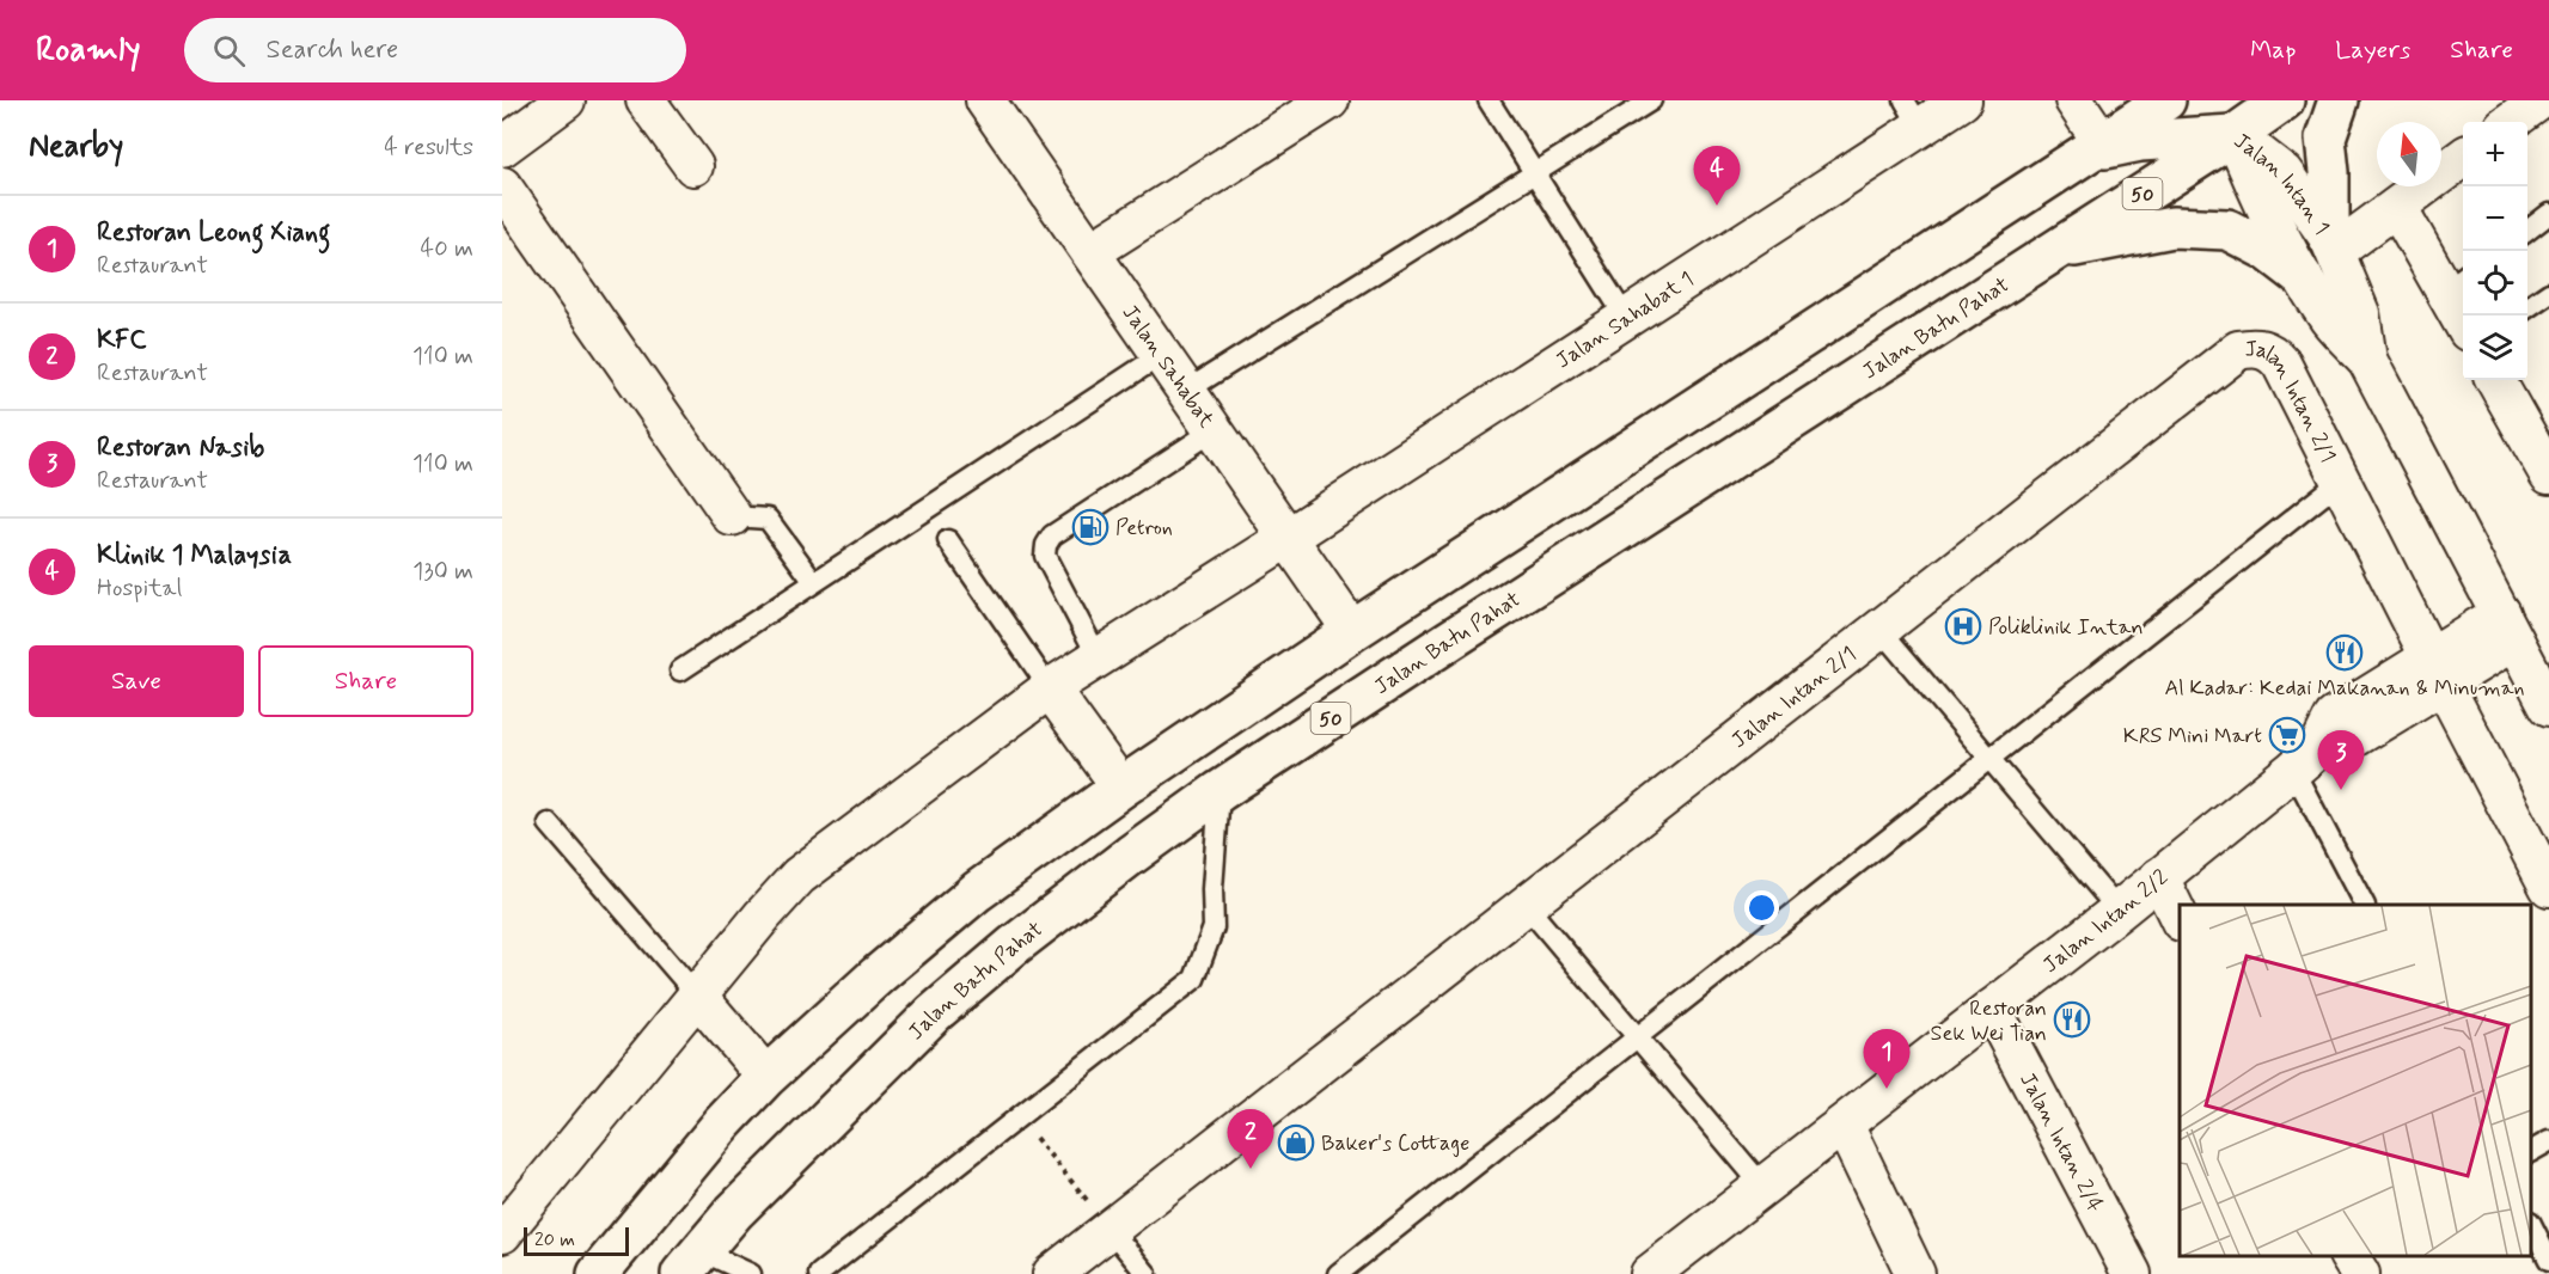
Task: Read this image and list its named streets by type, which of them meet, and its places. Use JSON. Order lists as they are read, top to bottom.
{
  "streets": {
    "highway": ["50", "Jalan Batu Pahat"],
    "street": [
      "Jalan Intan 1",
      "Jalan Sahabat 1",
      "Jalan Sahabat",
      "Jalan Intan 2/1",
      "Jalan Intan 2/2",
      "Jalan Intan 2/4"
    ]
  },
  "crossings": [
    ["Jalan Intan 1", "Jalan Batu Pahat"],
    ["Jalan Intan 1", "Jalan Intan 2/2"],
    ["Jalan Sahabat 1", "Jalan Sahabat"],
    ["Jalan Intan 2/1", "Jalan Intan 2/2"],
    ["Jalan Intan 2/2", "Jalan Intan 2/4"]
  ],
  "places": {
    "fuel station": ["Petron"],
    "hospital": ["Poliklinik Intan"],
    "restaurant": ["Al Kadar: Kedai Makanan & Minuman", "Restoran Sek Wei Tian"],
    "supermarket": ["KRS Mini Mart"],
    "shop": ["Baker's Cottage"]
  },
  "scale_bar": "20 m",
  "north": "top",
  "page": {
    "header": "Roamly",
    "search": "Search here",
    "nav": ["Map", "Layers", "Share"],
    "heading": ["Nearby", "4 results"],
    "map_buttons": ["+", "−"],
    "pins": [
      "4",
      "3",
      "1",
      "2"
    ],
    "list": [
      {
        "mark": "1",
        "name": "Restoran Leong Xiang",
        "note": "Restaurant",
        "value": "40 m"
      },
      {
        "mark": "2",
        "name": "KFC",
        "note": "Restaurant",
        "value": "110 m"
      },
      {
        "mark": "3",
        "name": "Restoran Nasib",
        "note": "Restaurant",
        "value": "110 m"
      },
      {
        "mark": "4",
        "name": "Klinik 1 Malaysia",
        "note": "Hospital",
        "value": "130 m"
      }
    ],
    "buttons": ["Save", "Share"],
    "scale": "20 m"
  }
}
